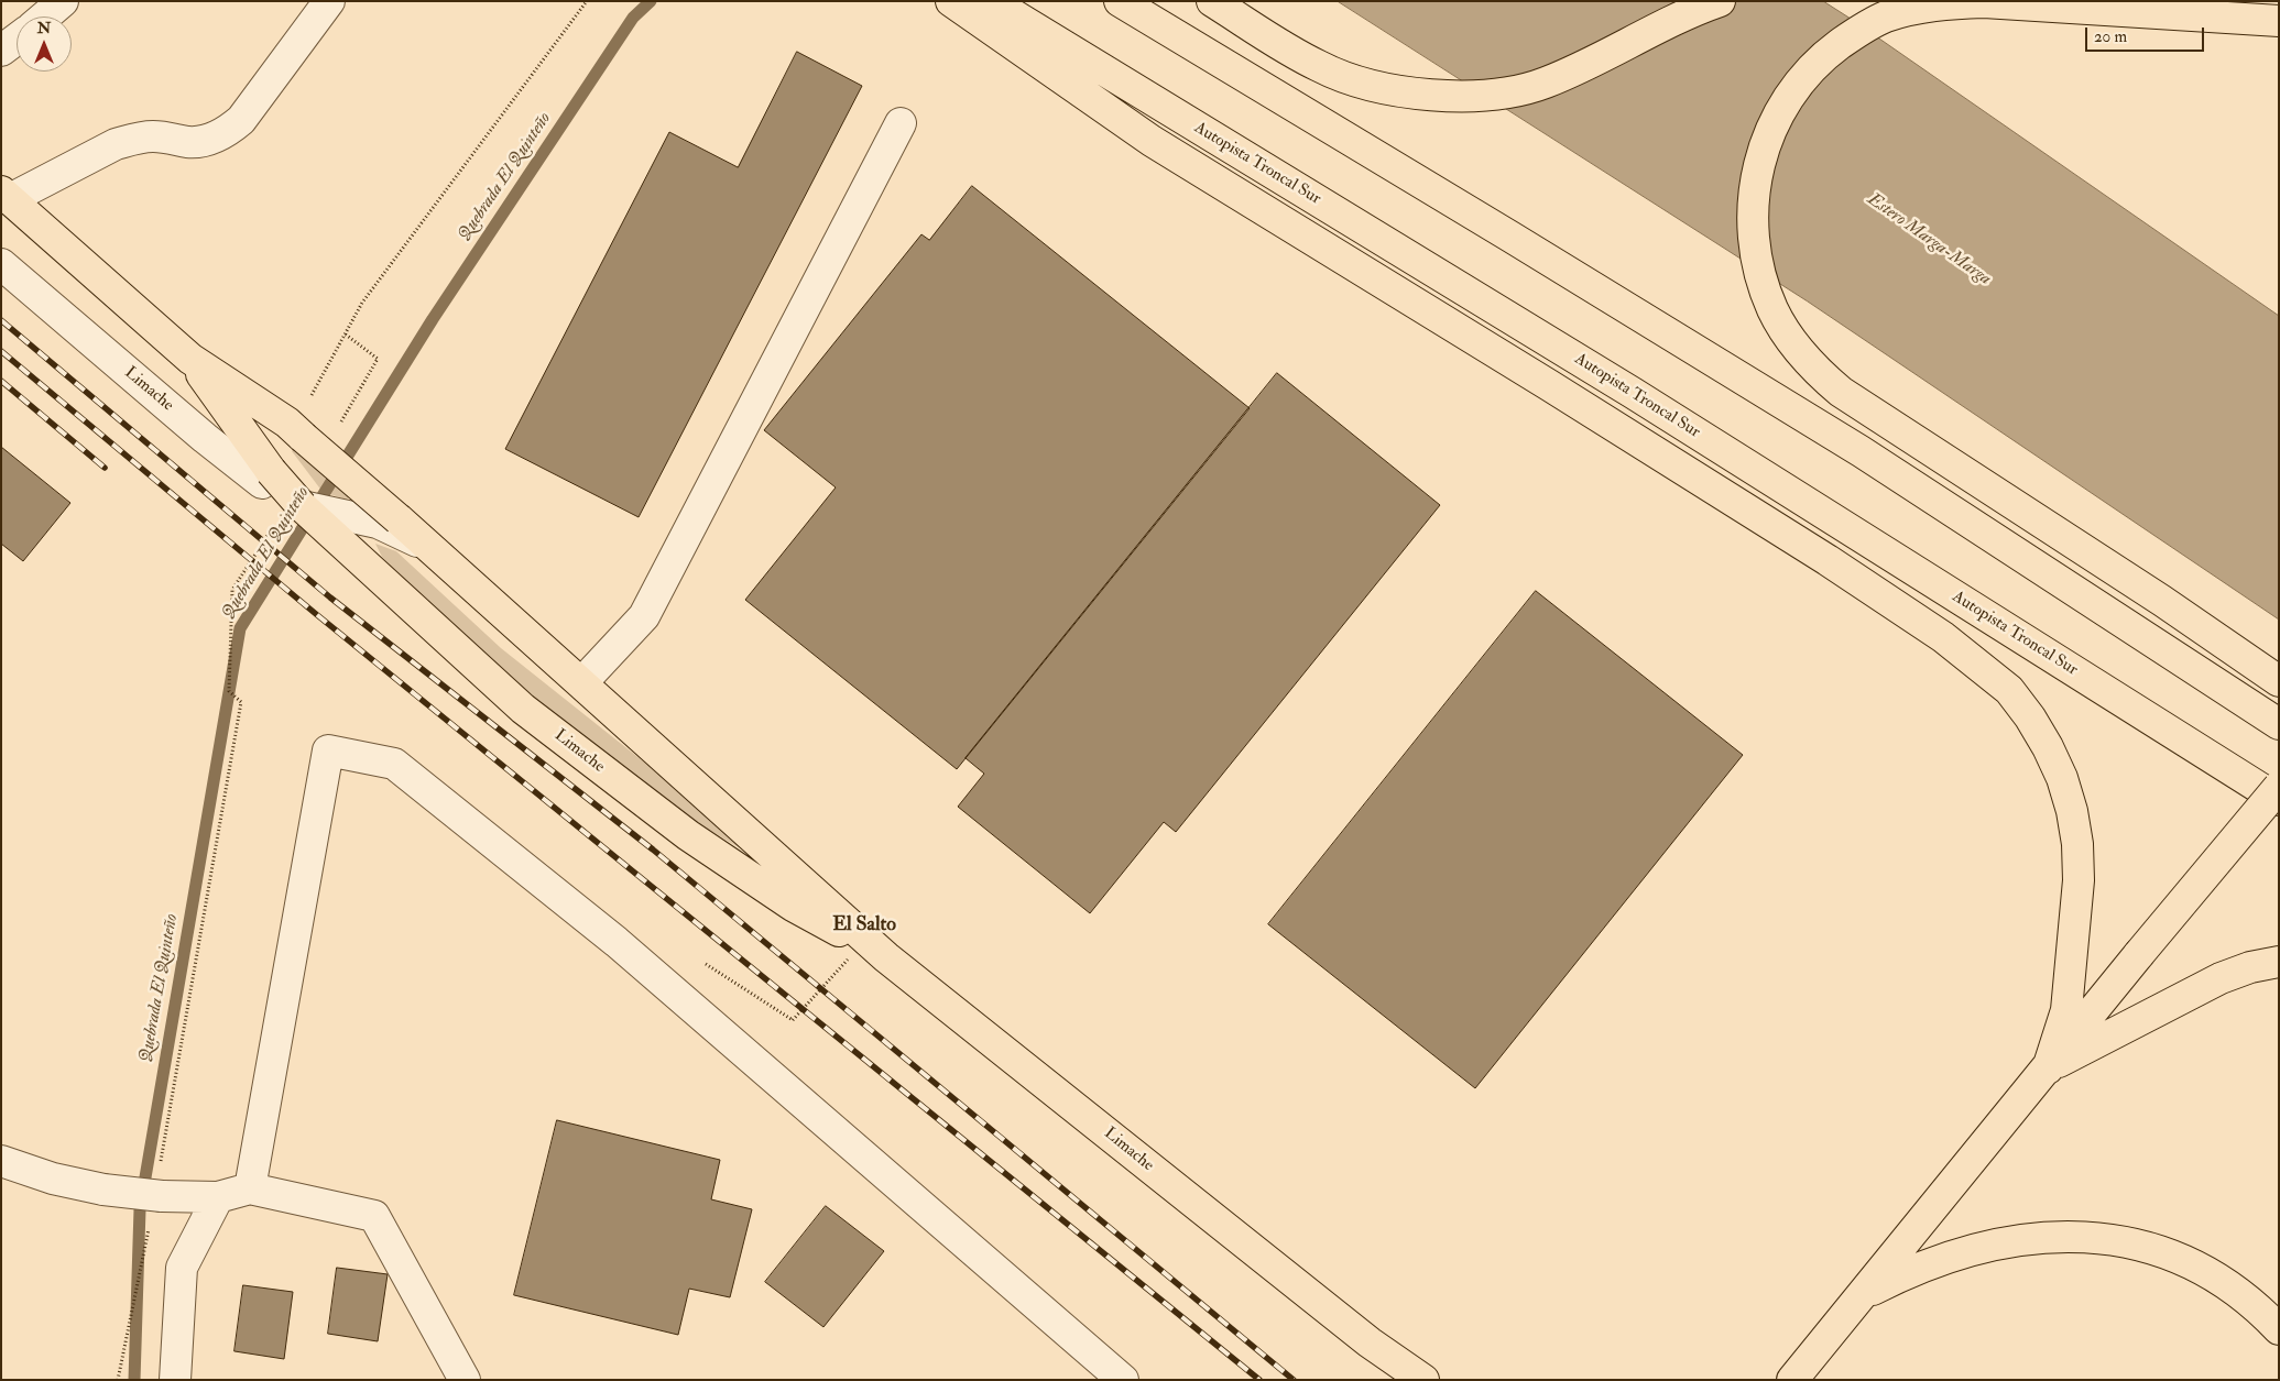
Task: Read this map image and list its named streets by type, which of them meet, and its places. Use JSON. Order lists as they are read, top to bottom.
{
  "streets": {
    "main road": ["Autopista Troncal Sur", "Limache"]
  },
  "districts": ["El Salto"],
  "water": ["Quebrada El Quinteño", "Estero Marga-Marga"],
  "scale_bar": "20 m",
  "north": "top"
}
